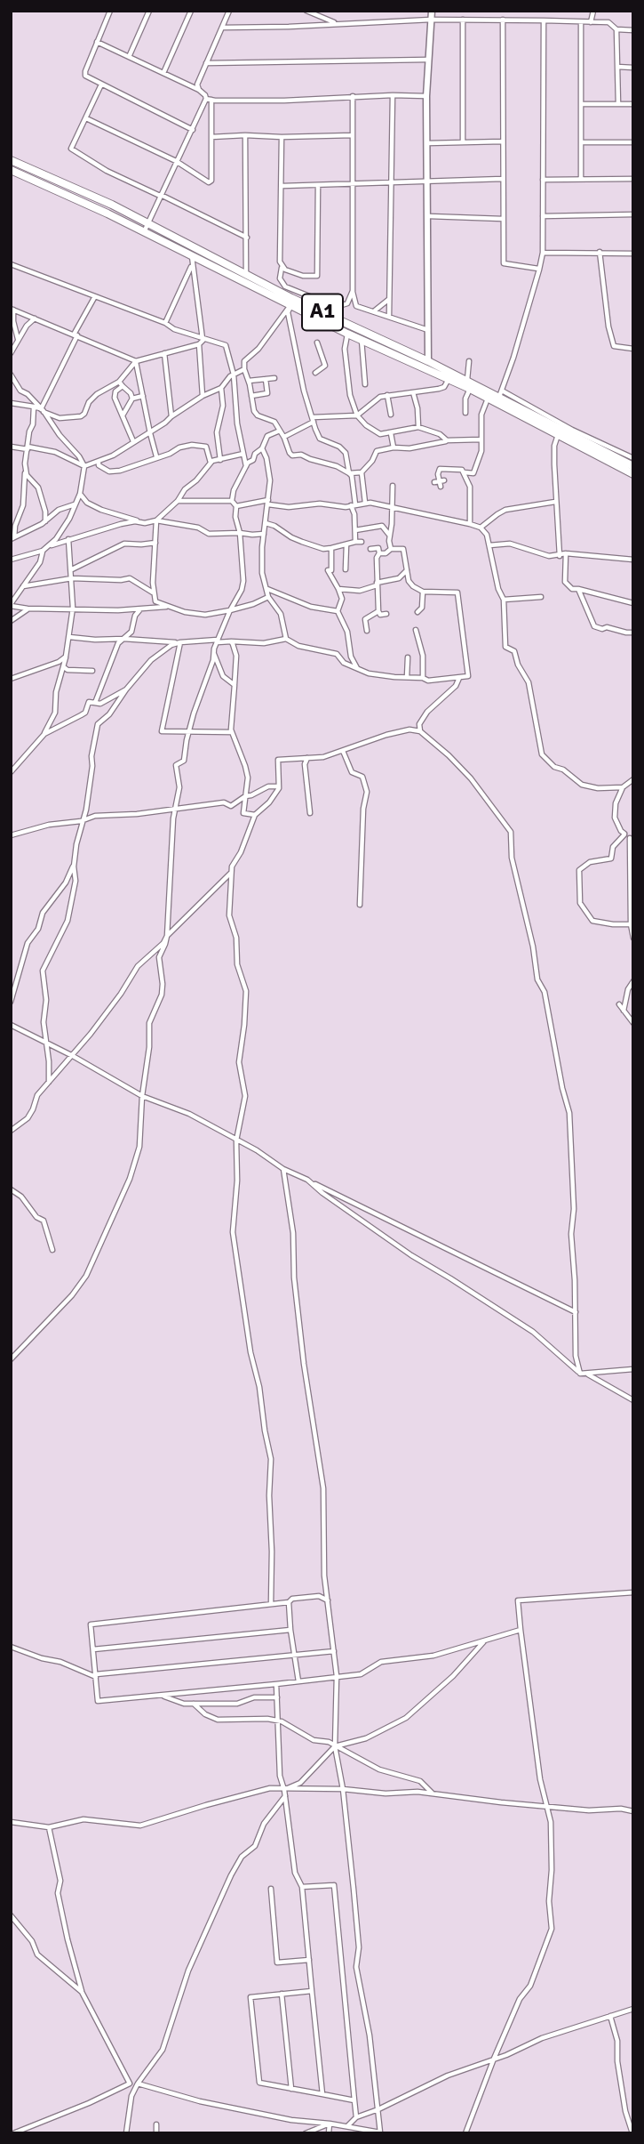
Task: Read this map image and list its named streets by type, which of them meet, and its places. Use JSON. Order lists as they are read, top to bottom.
{
  "streets": {
    "highway": ["A1"]
  }
}
